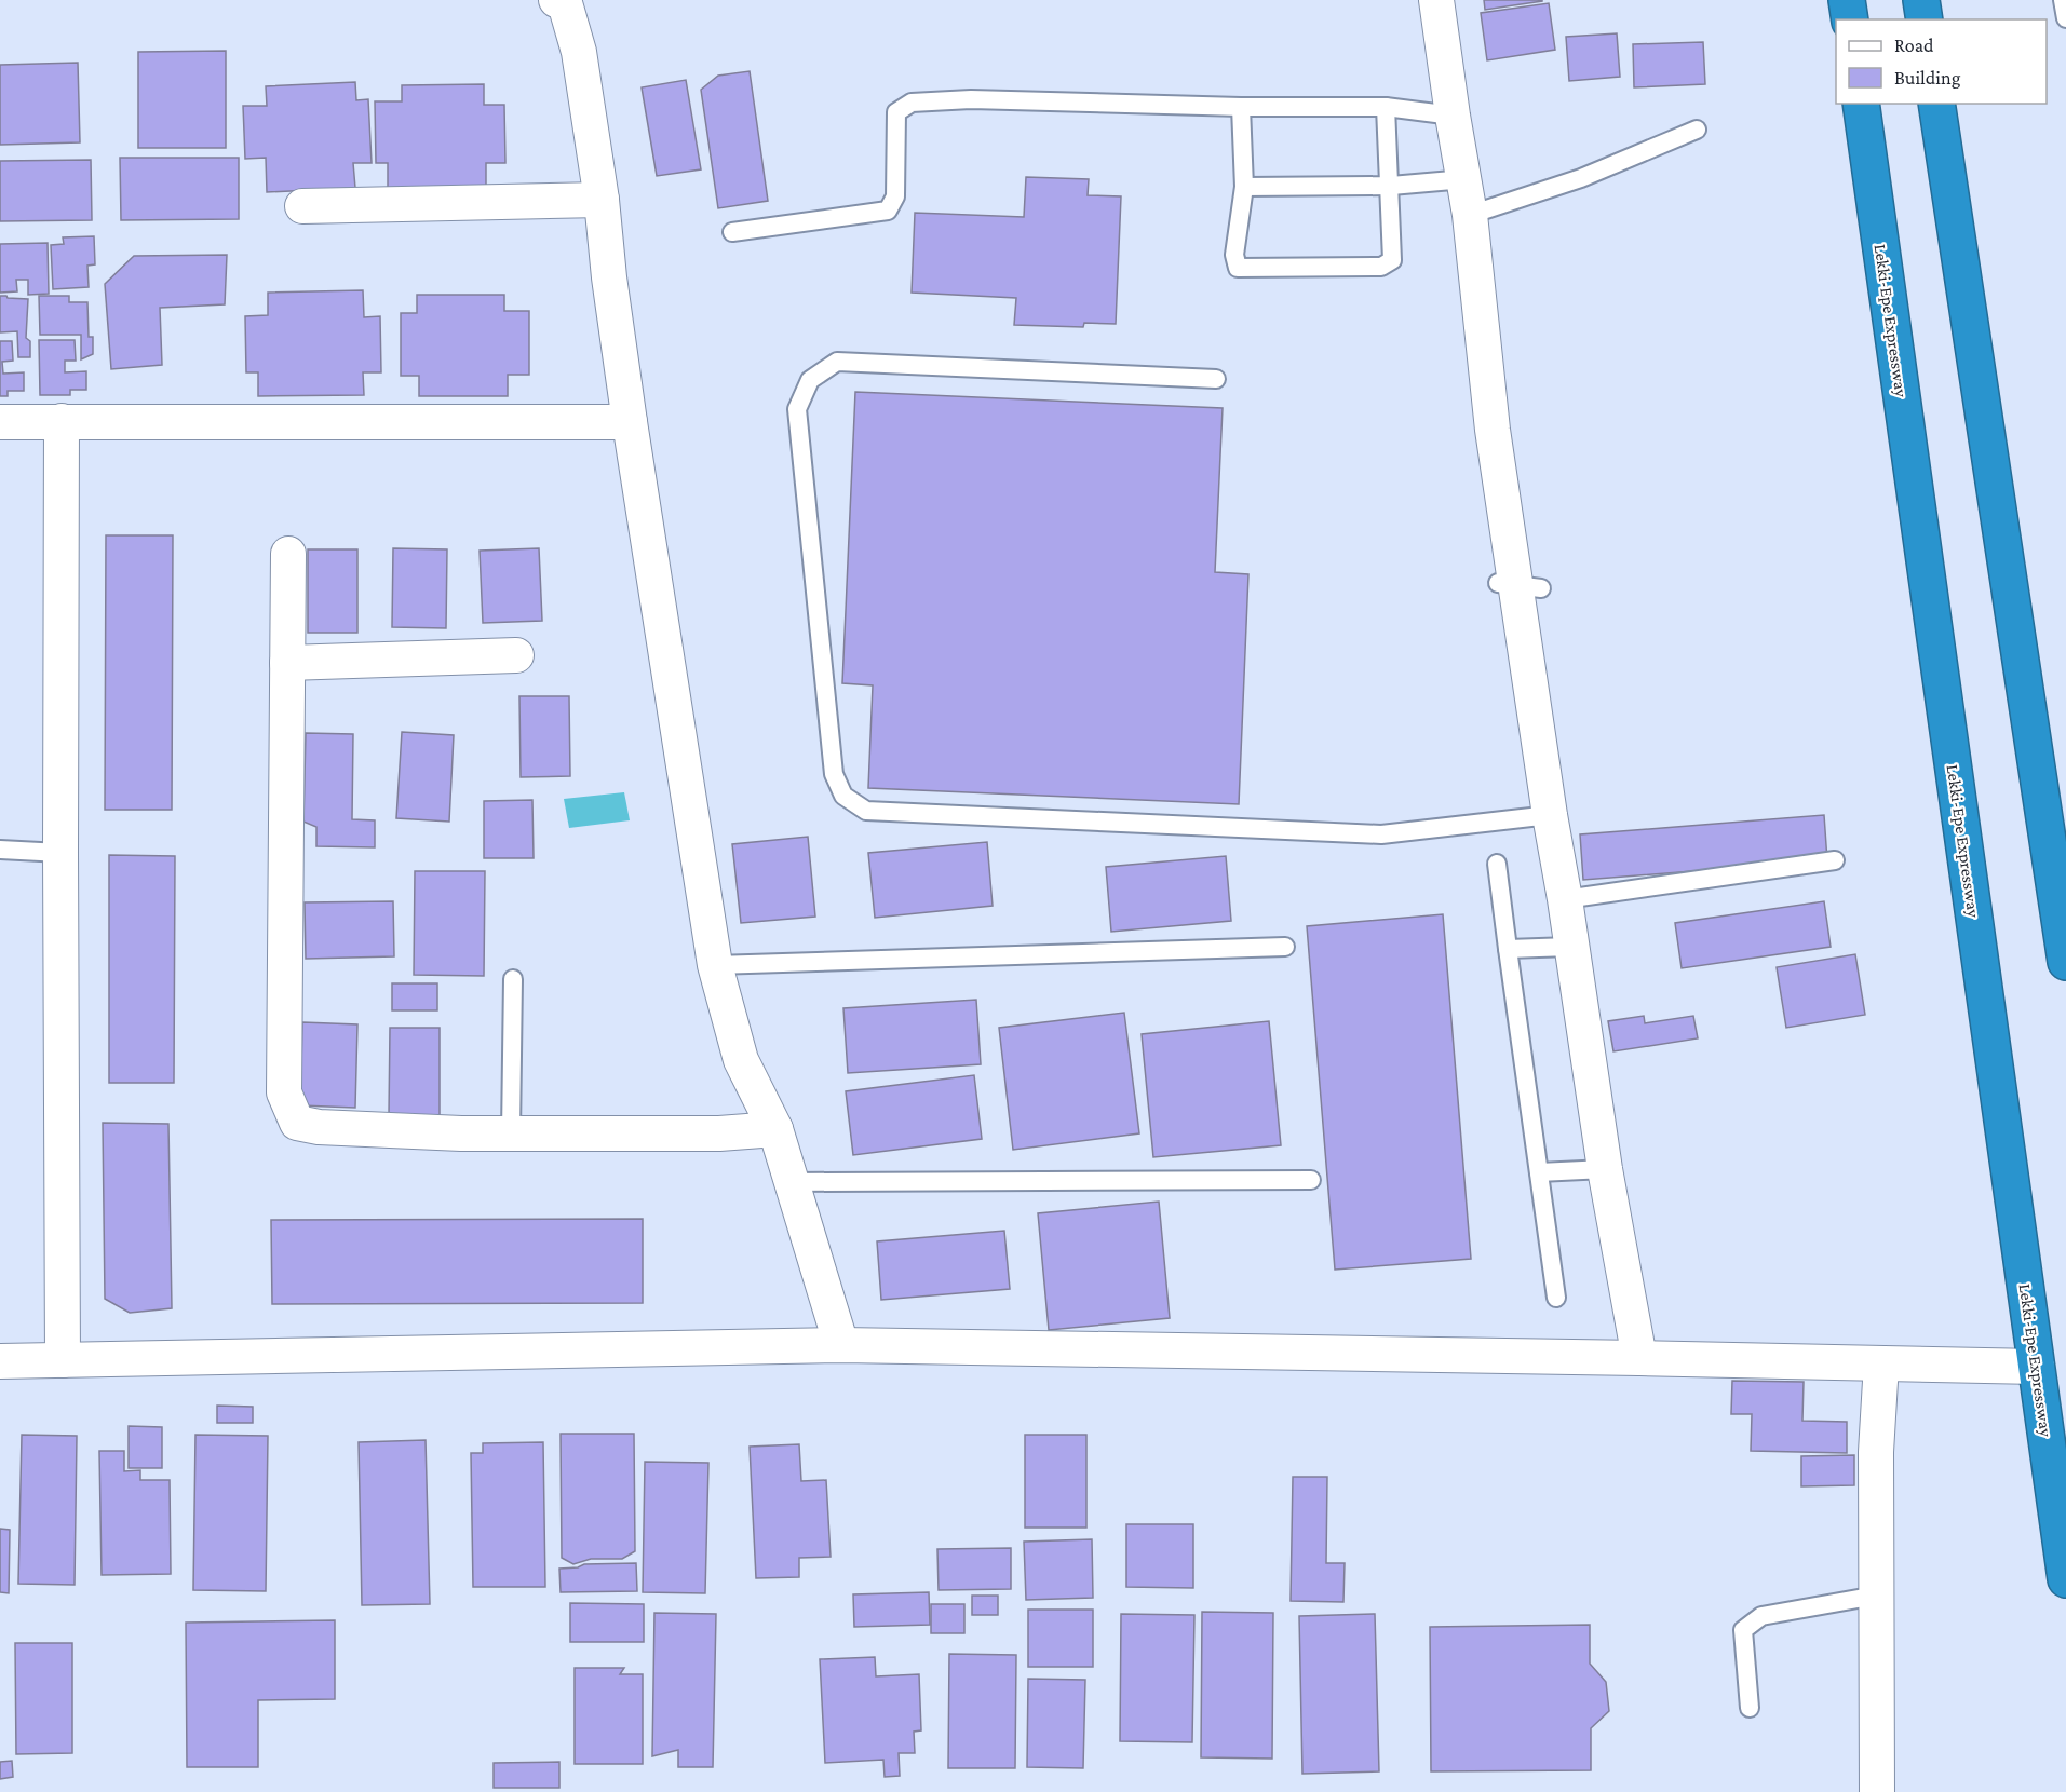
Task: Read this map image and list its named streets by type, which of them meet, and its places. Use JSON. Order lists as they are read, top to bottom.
{
  "streets": {
    "highway": ["Lekki-Epe Expressway"]
  },
  "legend": ["Road", "Building"]
}
